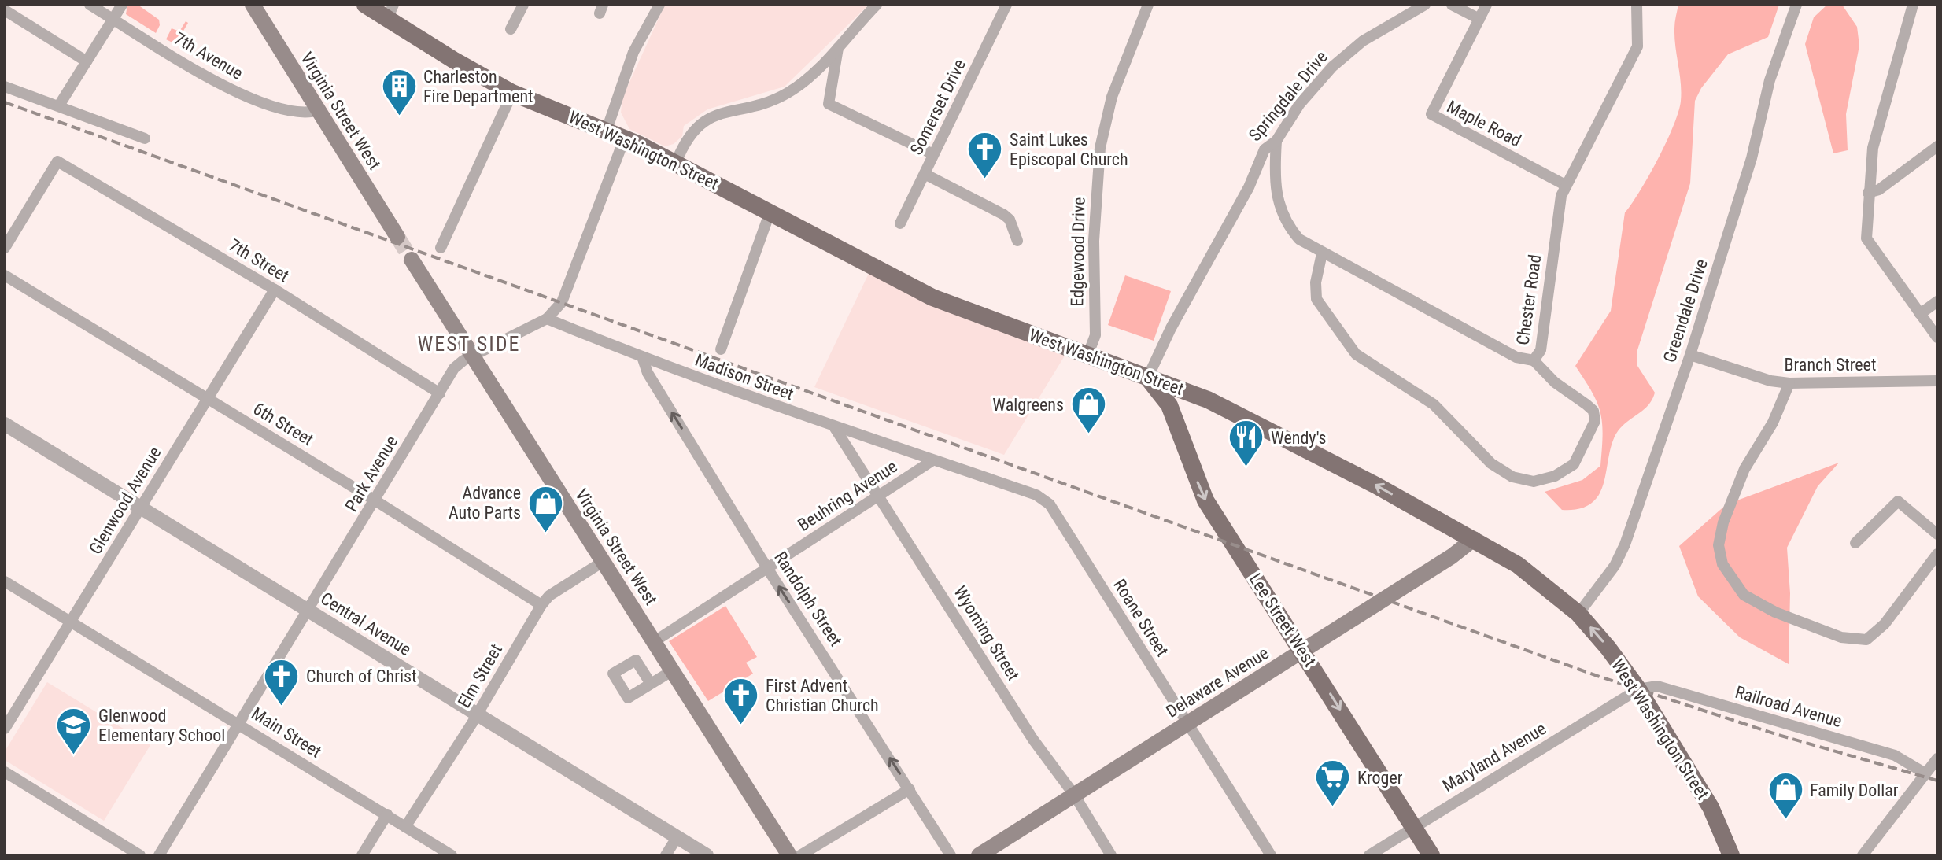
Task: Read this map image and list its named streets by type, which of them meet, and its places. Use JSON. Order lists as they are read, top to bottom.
{
  "streets": {
    "main road": [
      "Virginia Street West",
      "West Washington Street",
      "Lee Street West",
      "Delaware Avenue"
    ],
    "street": [
      "7th Avenue",
      "Springdale Drive",
      "Somerset Drive",
      "Maple Road",
      "Edgewood Drive",
      "7th Street",
      "Chester Road",
      "Greendale Drive",
      "Branch Street",
      "Madison Street",
      "6th Street",
      "Park Avenue",
      "Beuhring Avenue",
      "Glenwood Avenue",
      "Randolph Street",
      "Roane Street",
      "Central Avenue",
      "Wyoming Street",
      "Elm Street",
      "Railroad Avenue",
      "Main Street",
      "Maryland Avenue"
    ]
  },
  "crossings": [
    ["7th Avenue", "Virginia Street West"],
    ["Springdale Drive", "West Washington Street"],
    ["Springdale Drive", "Chester Road"],
    ["Springdale Drive", "Lee Street West"],
    ["Virginia Street West", "Park Avenue"],
    ["Virginia Street West", "Beuhring Avenue"],
    ["Virginia Street West", "Elm Street"],
    ["Maple Road", "Chester Road"],
    ["West Washington Street", "Edgewood Drive"],
    ["West Washington Street", "Greendale Drive"],
    ["West Washington Street", "Park Avenue"],
    ["West Washington Street", "Lee Street West"],
    ["West Washington Street", "Delaware Avenue"],
    ["West Washington Street", "Railroad Avenue"],
    ["West Washington Street", "Maryland Avenue"],
    ["7th Street", "Park Avenue"],
    ["7th Street", "Glenwood Avenue"],
    ["Greendale Drive", "Branch Street"],
    ["Madison Street", "Park Avenue"],
    ["Madison Street", "Beuhring Avenue"],
    ["Madison Street", "Randolph Street"],
    ["Madison Street", "Roane Street"],
    ["Madison Street", "Wyoming Street"],
    ["6th Street", "Park Avenue"],
    ["6th Street", "Glenwood Avenue"],
    ["6th Street", "Elm Street"],
    ["Park Avenue", "Central Avenue"],
    ["Park Avenue", "Main Street"],
    ["Beuhring Avenue", "Randolph Street"],
    ["Beuhring Avenue", "Roane Street"],
    ["Beuhring Avenue", "Wyoming Street"],
    ["Glenwood Avenue", "Central Avenue"],
    ["Glenwood Avenue", "Main Street"],
    ["Roane Street", "Delaware Avenue"],
    ["Lee Street West", "Delaware Avenue"],
    ["Lee Street West", "Maryland Avenue"],
    ["Central Avenue", "Elm Street"],
    ["Wyoming Street", "Delaware Avenue"],
    ["Elm Street", "Main Street"],
    ["Railroad Avenue", "Maryland Avenue"]
  ],
  "one_way": ["Randolph Street", "Lee Street West"],
  "districts": ["WEST SIDE"],
  "places": {
    "building": ["Charleston Fire Department"],
    "church": ["Saint Lukes Episcopal Church", "Church of Christ", "First Advent Christian Church"],
    "shop": ["Walgreens", "Advance Auto Parts", "Family Dollar"],
    "restaurant": ["Wendy's"],
    "school or university": ["Glenwood Elementary School"],
    "supermarket": ["Kroger"]
  }
}
